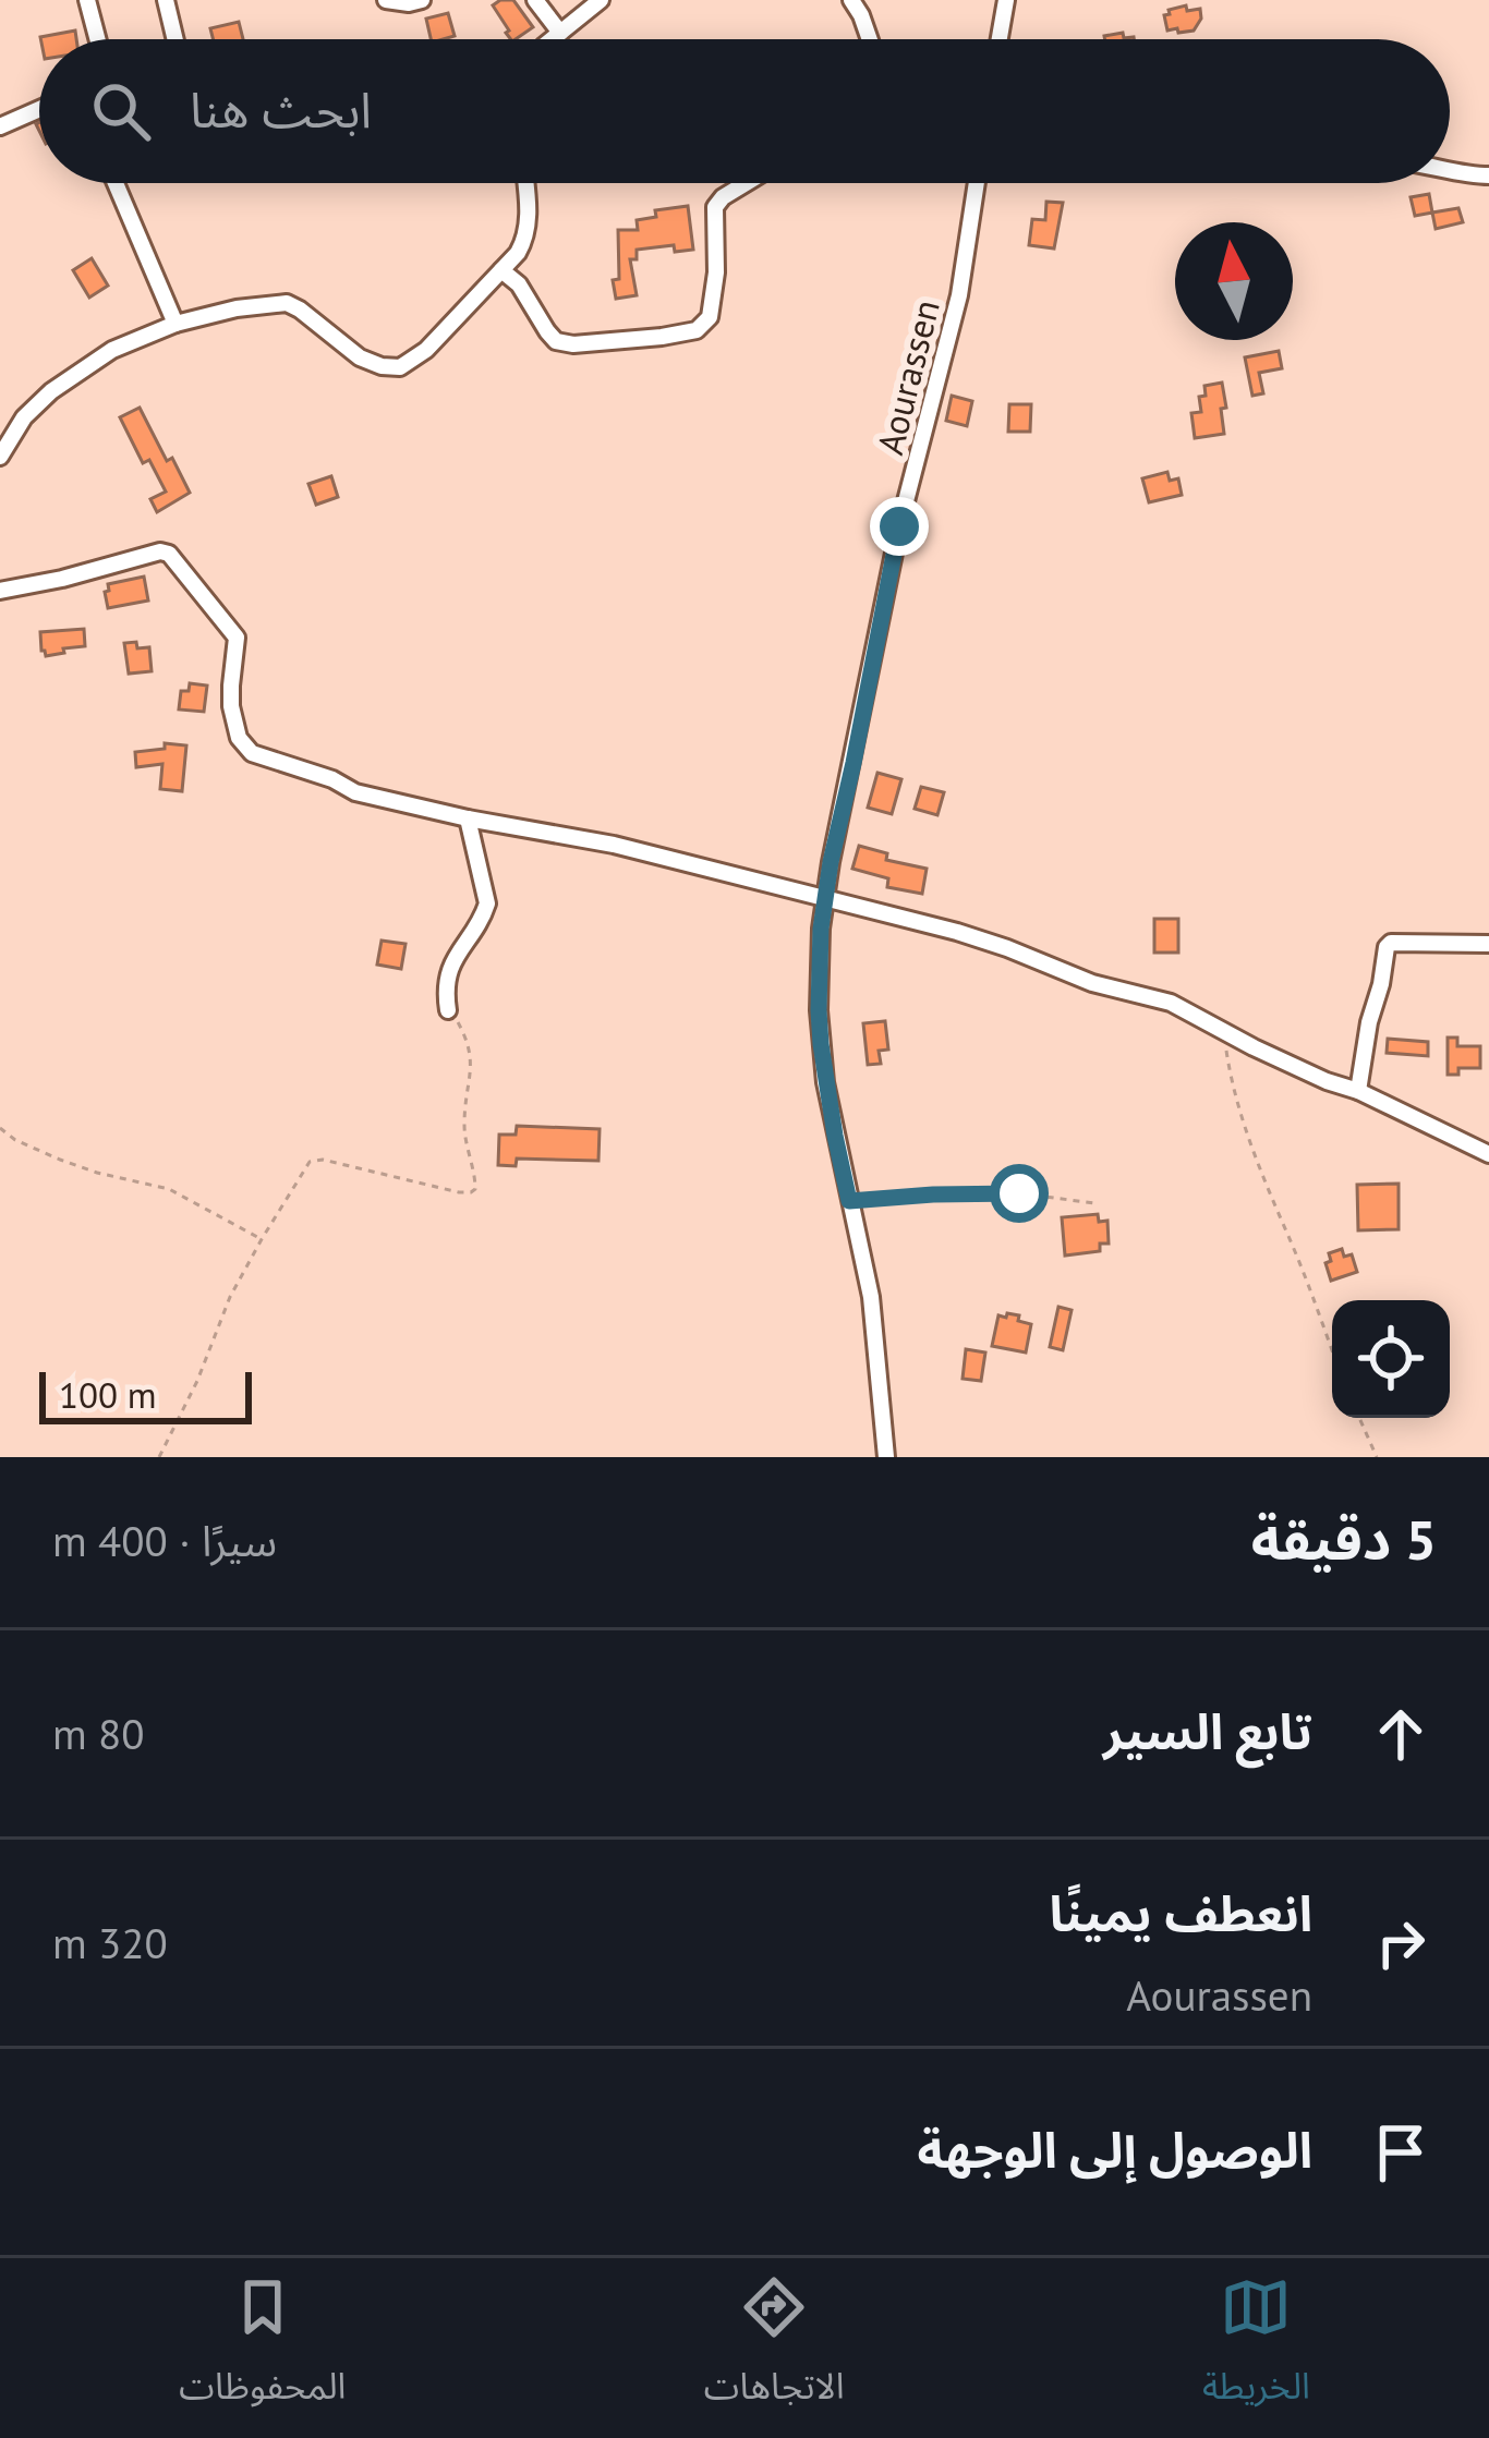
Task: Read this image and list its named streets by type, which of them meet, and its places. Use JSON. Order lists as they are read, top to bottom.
{
  "streets": {
    "street": ["Aourassen"]
  },
  "scale_bar": "100 m",
  "north": "top",
  "page": {
    "search": "ابحث هنا",
    "scale": "100 m",
    "heading": ["5 دقيقة", "سيرًا · 400 m"],
    "list": [
      ["تابع السير", "80 m"],
      ["انعطف يمينًا", "Aourassen", "320 m"],
      "الوصول إلى الوجهة"
    ],
    "nav": ["الخريطة", "الاتجاهات", "المحفوظات"]
  }
}
